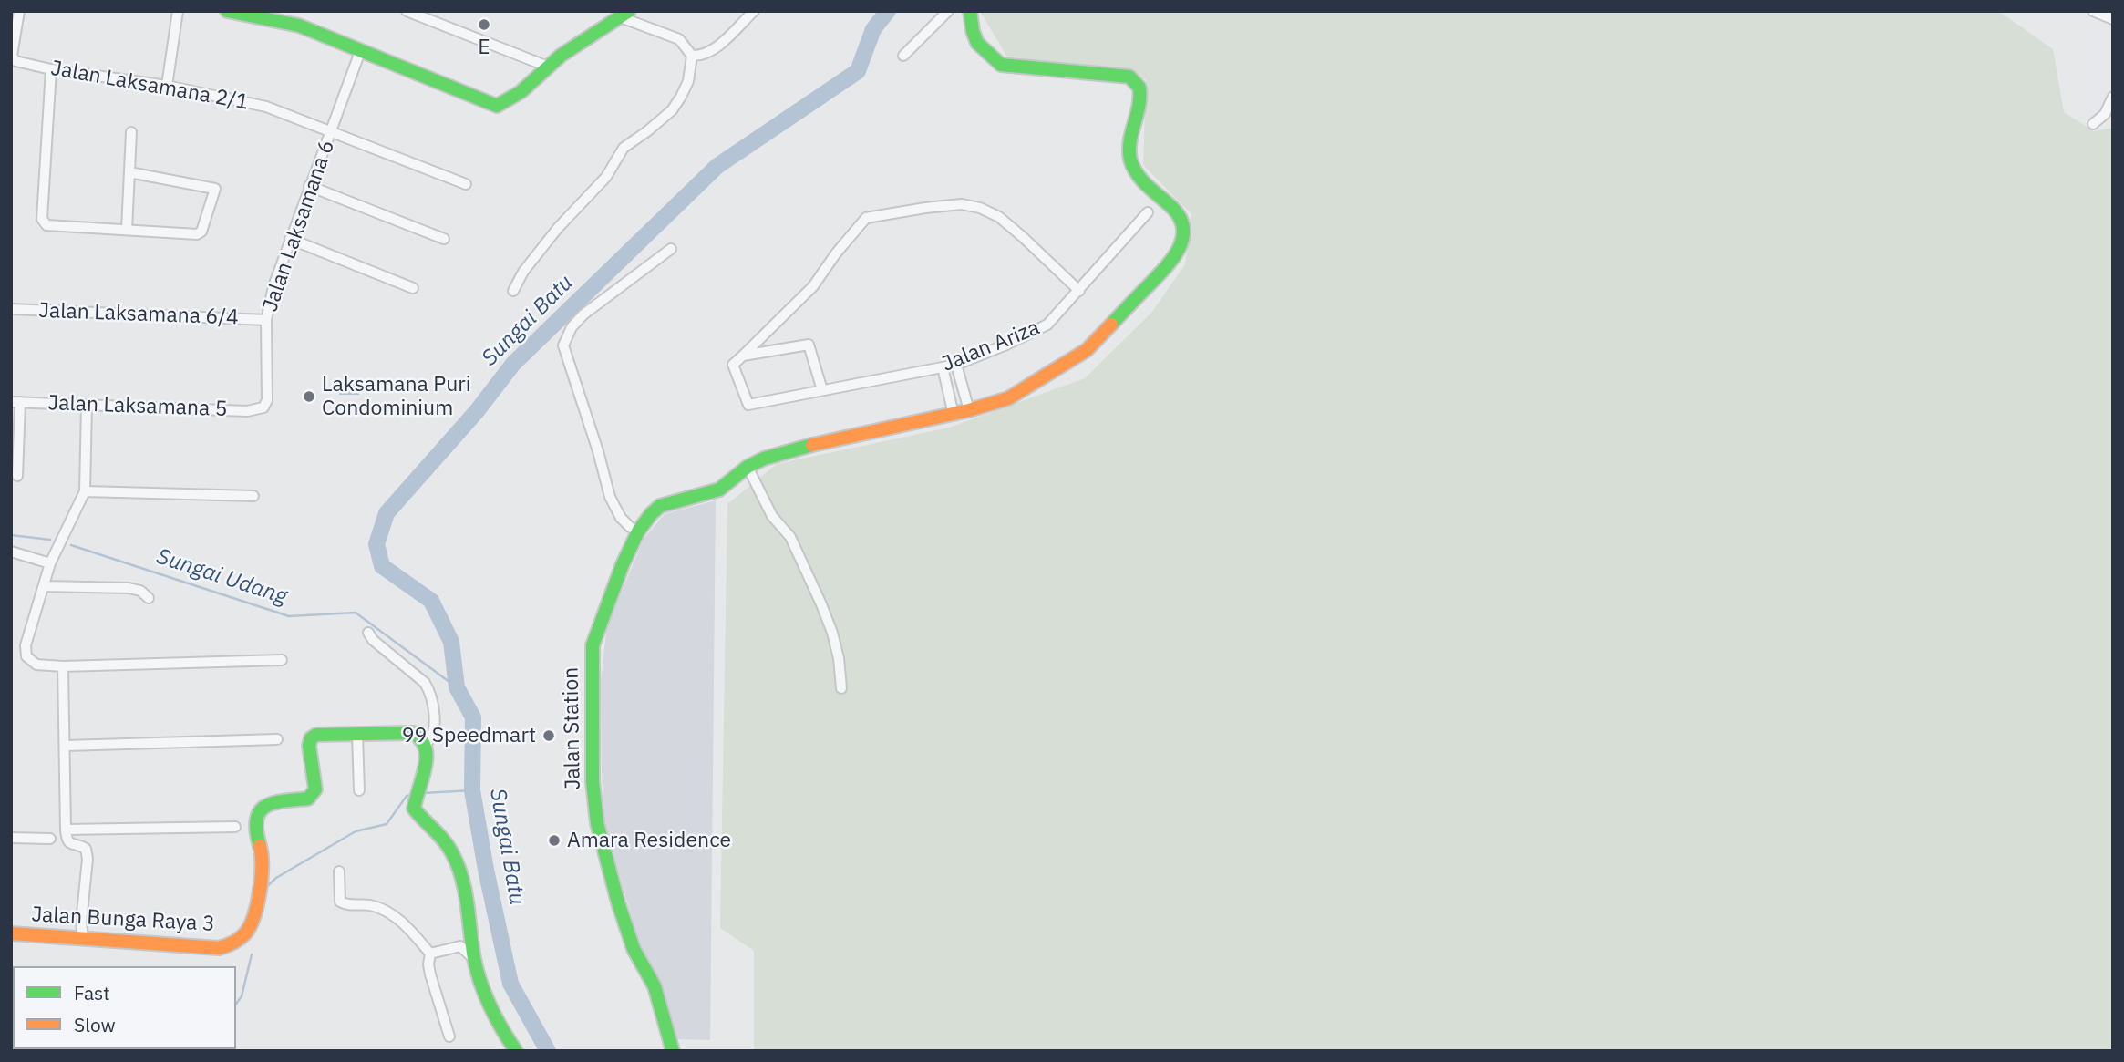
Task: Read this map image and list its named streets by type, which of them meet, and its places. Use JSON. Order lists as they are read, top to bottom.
{
  "streets": {
    "street": [
      "Jalan Laksamana 2/1",
      "Jalan Laksamana 6",
      "Jalan Laksamana 6/4",
      "Jalan Ariza",
      "Jalan Laksamana 5",
      "Jalan Station",
      "Jalan Bunga Raya 3"
    ]
  },
  "crossings": [
    ["Jalan Laksamana 2/1", "Jalan Laksamana 6"],
    ["Jalan Laksamana 6", "Jalan Laksamana 6/4"],
    ["Jalan Laksamana 6", "Jalan Laksamana 5"]
  ],
  "water": ["Sungai Batu", "Sungai Udang"],
  "places": [
    "E",
    "Laksamana Puri Condominium",
    "99 Speedmart",
    "Amara Residence"
  ],
  "legend": ["Fast", "Slow"]
}
